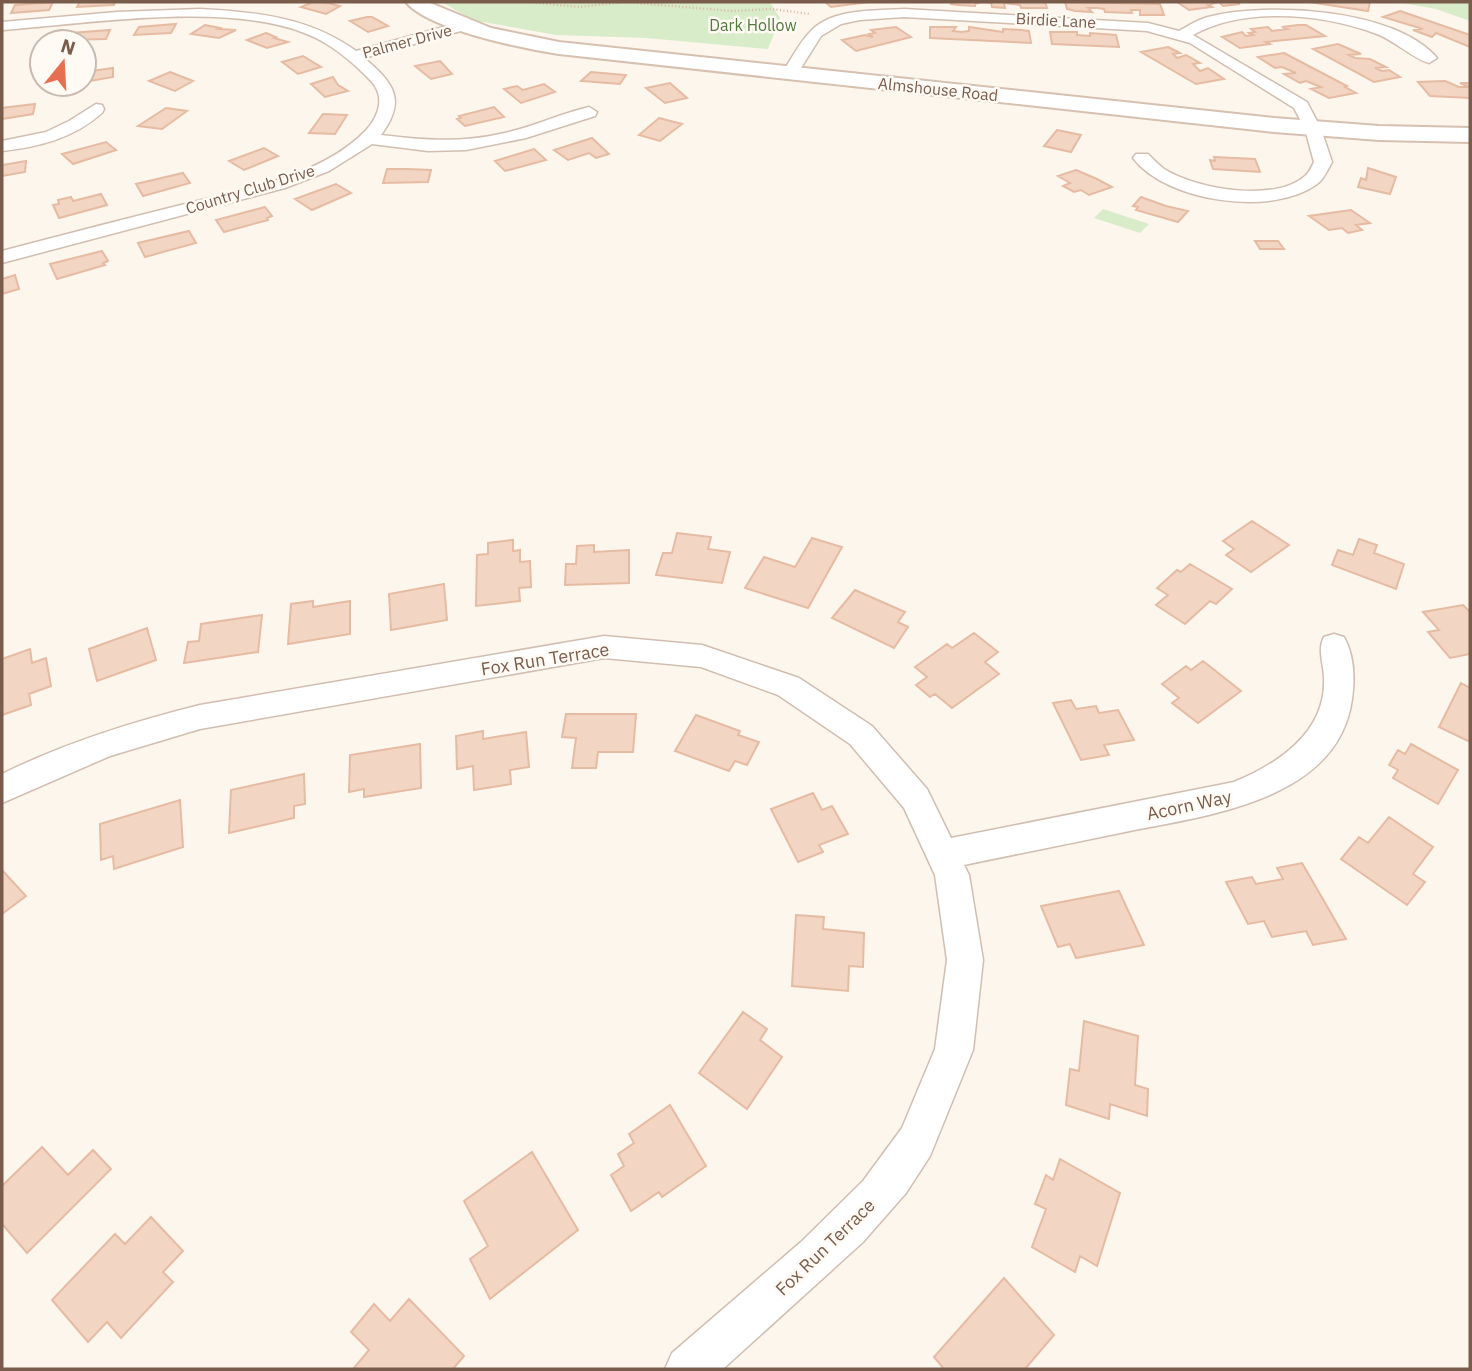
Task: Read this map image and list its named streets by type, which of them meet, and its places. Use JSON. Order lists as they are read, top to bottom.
{
  "streets": {
    "main road": ["Almshouse Road"],
    "street": [
      "Birdie Lane",
      "Palmer Drive",
      "Country Club Drive",
      "Fox Run Terrace",
      "Acorn Way"
    ]
  },
  "crossings": [
    ["Birdie Lane", "Almshouse Road"],
    ["Palmer Drive", "Almshouse Road"],
    ["Palmer Drive", "Country Club Drive"],
    ["Fox Run Terrace", "Acorn Way"]
  ],
  "parks": ["Dark Hollow"],
  "north": "top"
}
